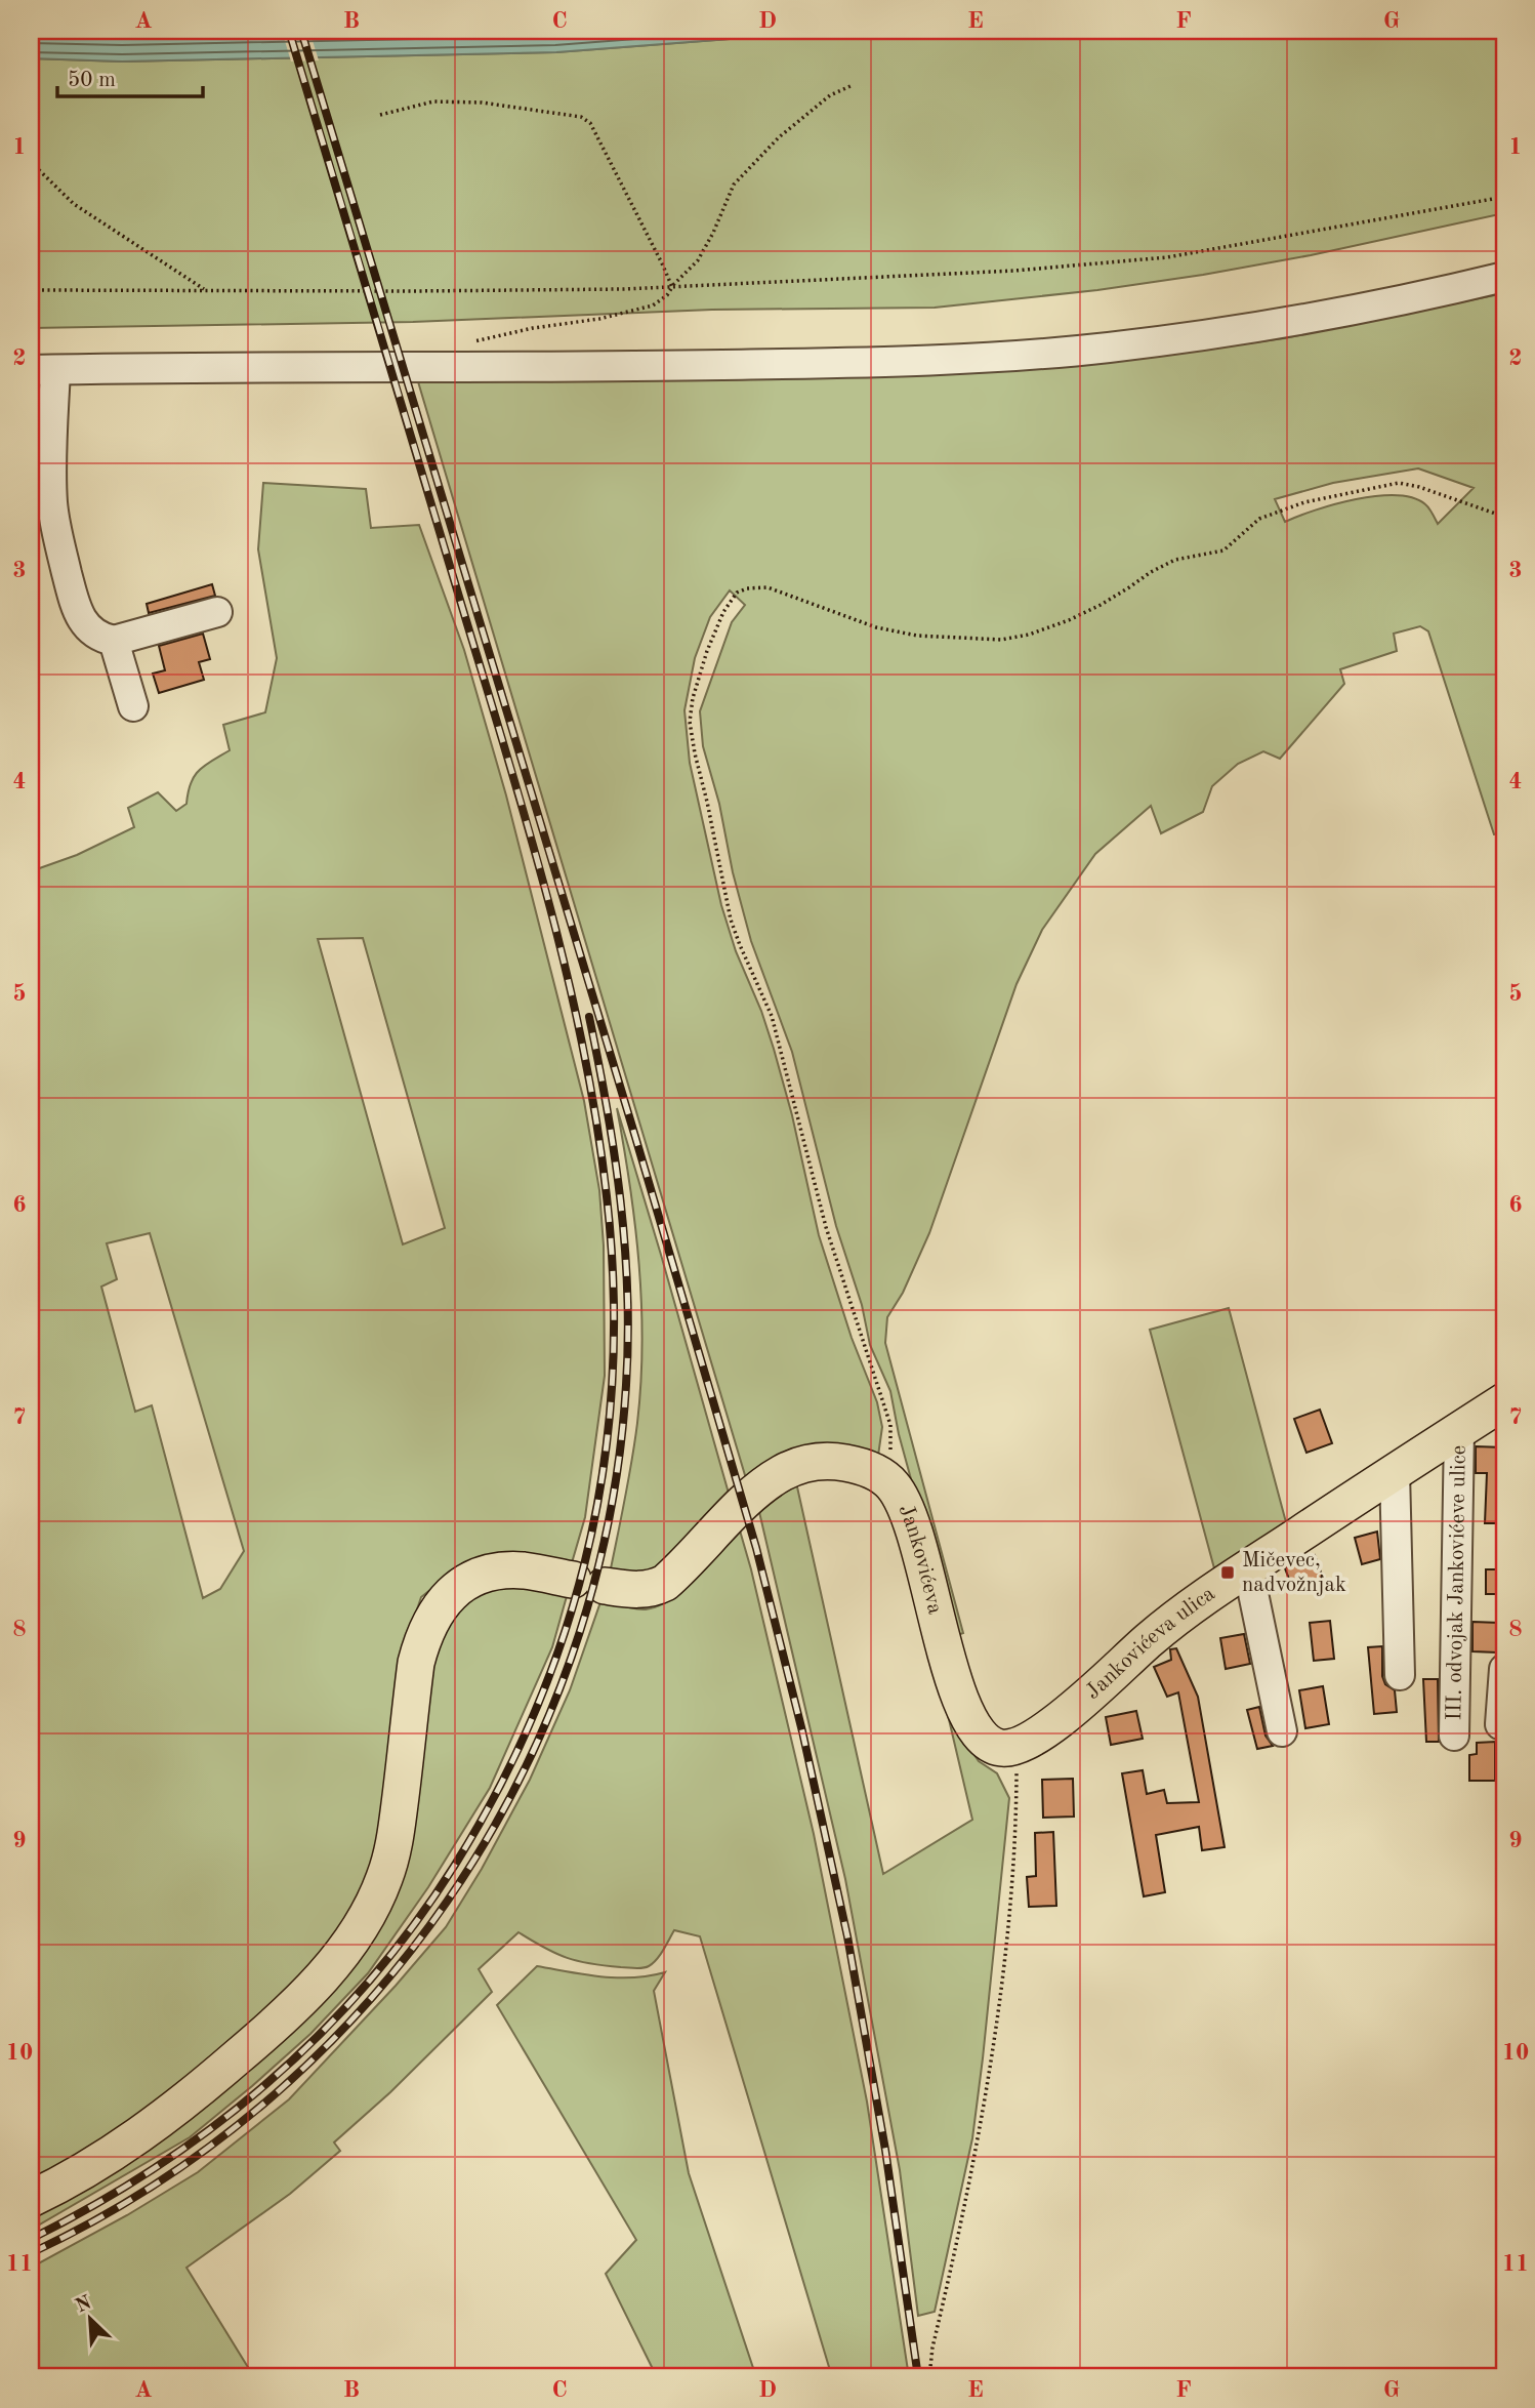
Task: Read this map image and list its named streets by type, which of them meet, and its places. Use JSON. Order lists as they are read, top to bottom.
{
  "streets": {
    "main road": ["Jankovićeva", "Jankovićeva ulica"],
    "street": ["III. odvojak Jankovićeve ulice"]
  },
  "crossings": [
    ["Jankovićeva", "Jankovićeva ulica"],
    ["III. odvojak Jankovićeve ulice", "Jankovićeva ulica"]
  ],
  "places": {
    "transit": ["Mičevec, nadvožnjak"]
  },
  "scale_bar": "50 m",
  "north": "top left",
  "grid": {
    "columns": [
      "A",
      "B",
      "C",
      "D",
      "E",
      "F",
      "G"
    ],
    "rows": [
      "1",
      "2",
      "3",
      "4",
      "5",
      "6",
      "7",
      "8",
      "9",
      "10",
      "11"
    ]
  }
}
